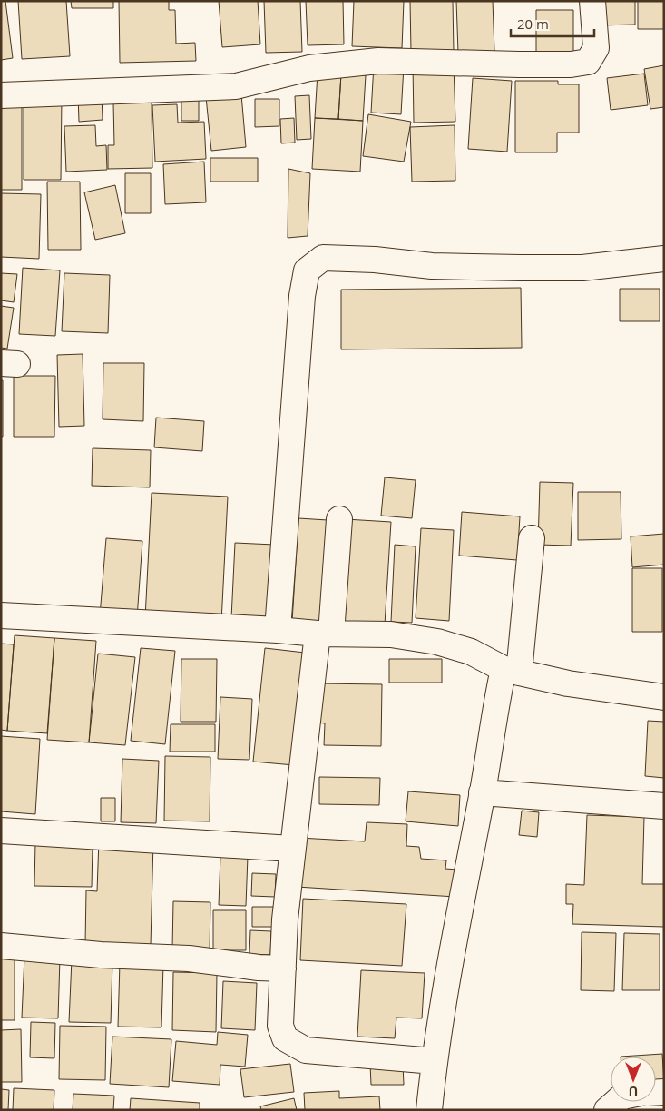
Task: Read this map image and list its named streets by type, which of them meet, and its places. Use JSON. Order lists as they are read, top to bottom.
{
  "scale_bar": "20 m",
  "north": "bottom"
}
